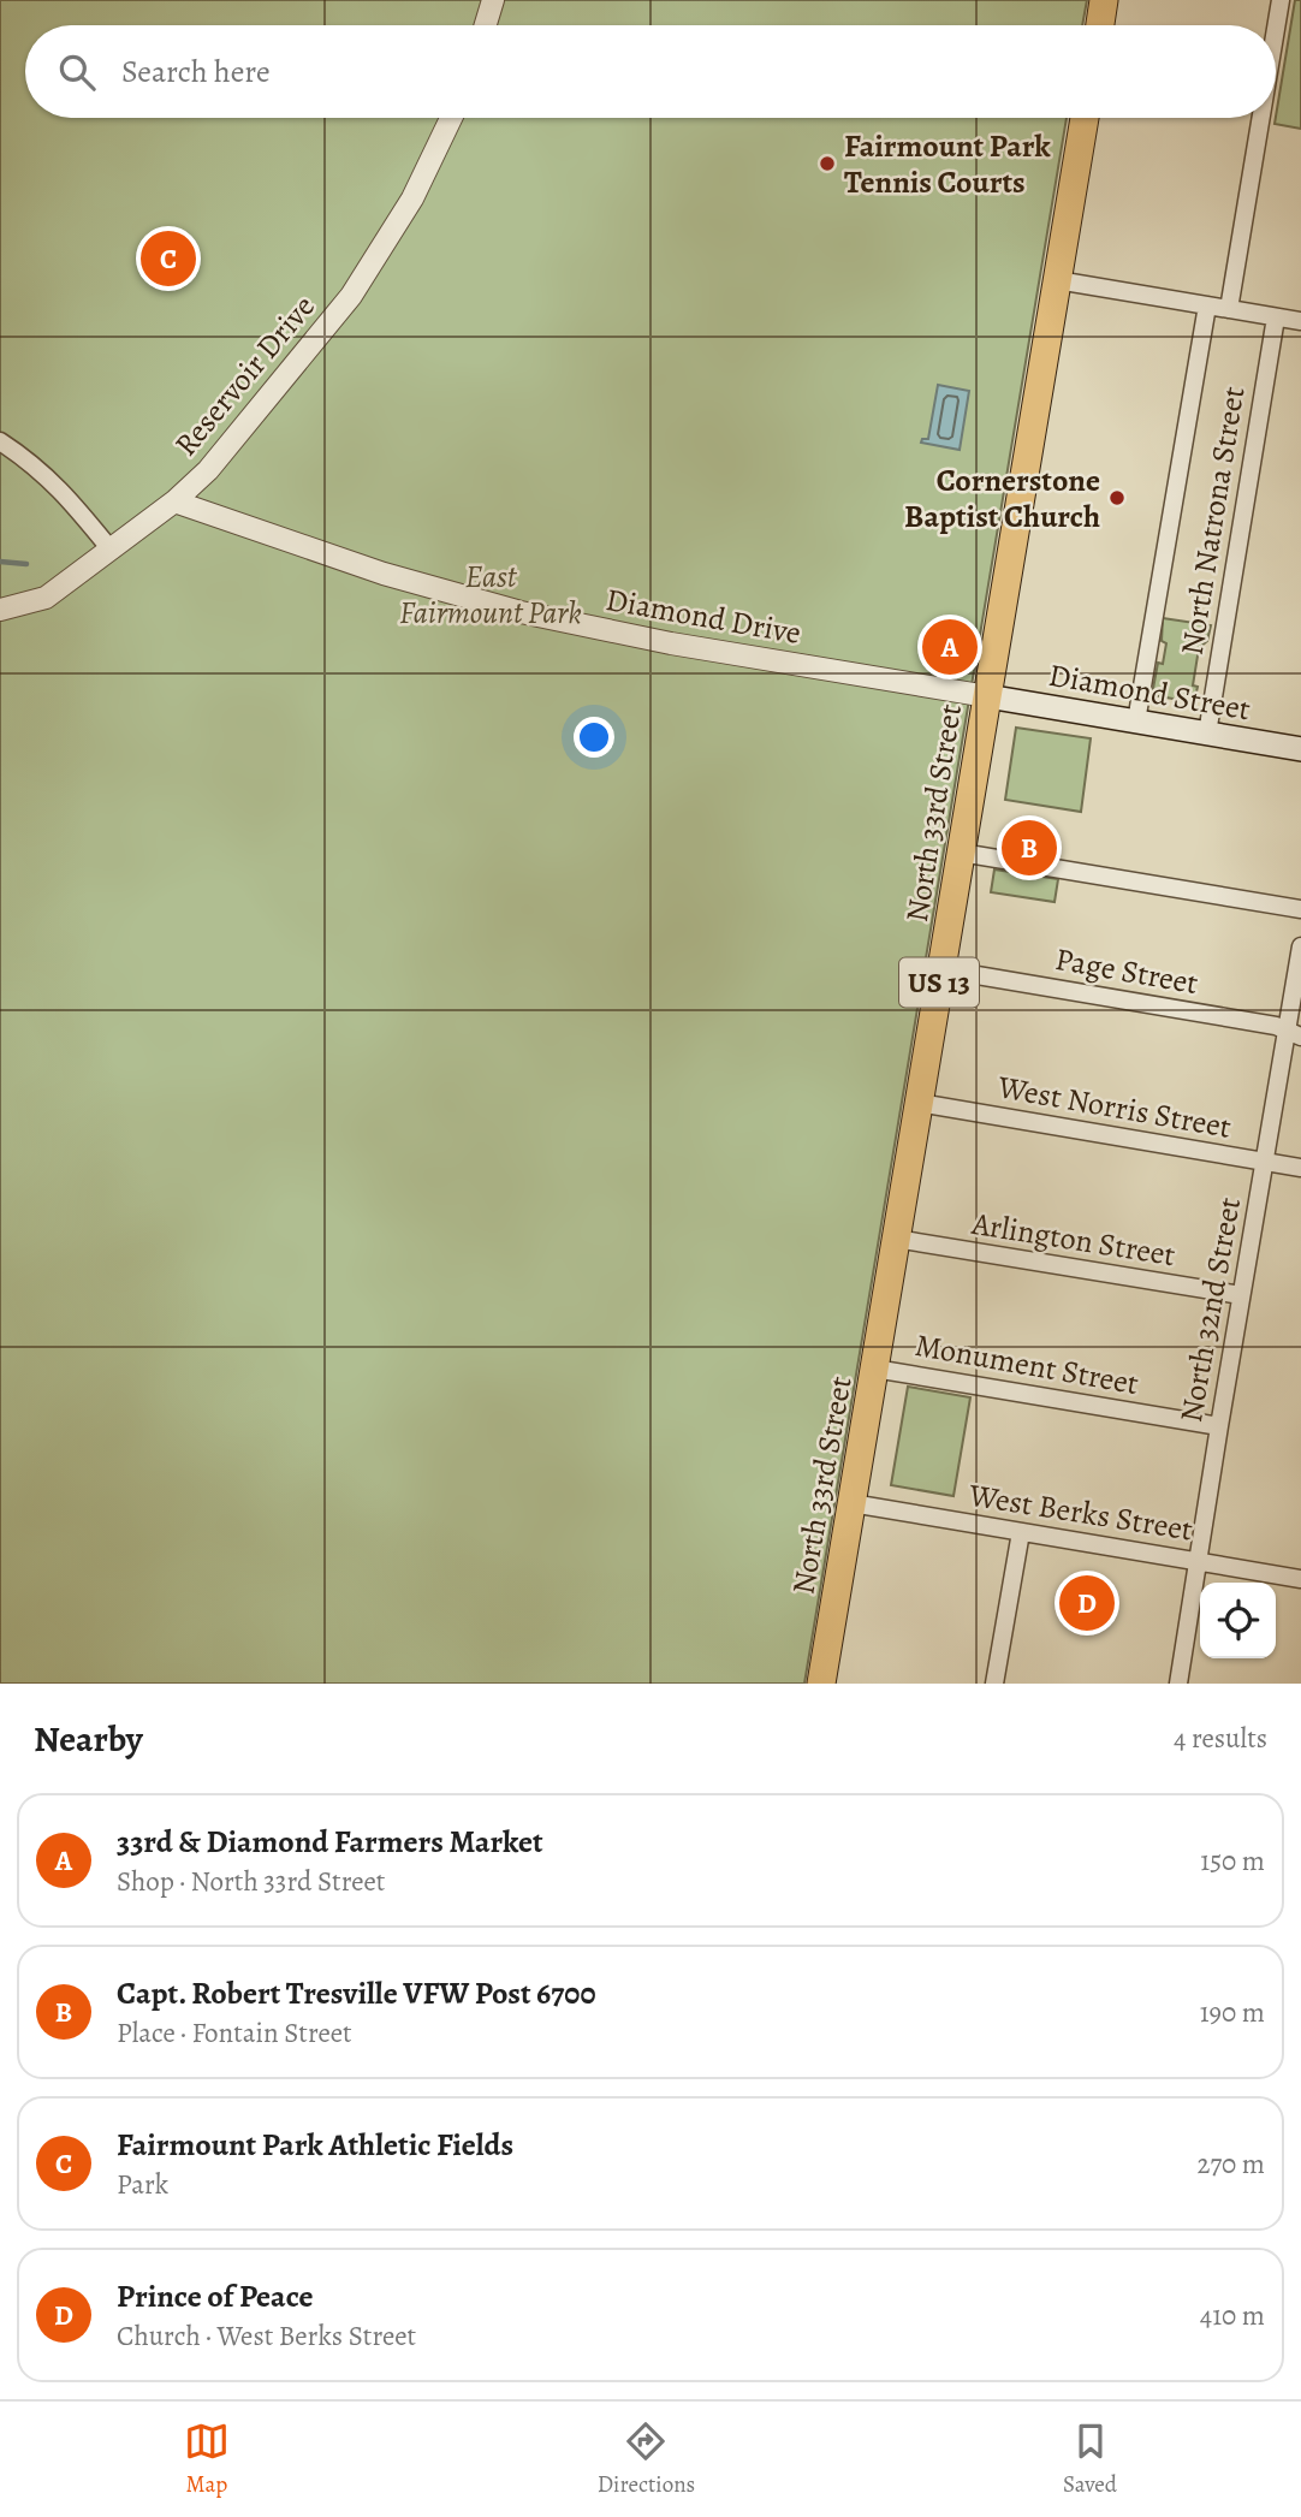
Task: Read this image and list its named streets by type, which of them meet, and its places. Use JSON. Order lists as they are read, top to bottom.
{
  "streets": {
    "main road": ["Diamond Street", "North 33rd Street", "US 13"],
    "street": [
      "Reservoir Drive",
      "North Natrona Street",
      "Diamond Drive",
      "Page Street",
      "West Norris Street",
      "Arlington Street",
      "North 32nd Street",
      "Monument Street",
      "West Berks Street"
    ]
  },
  "crossings": [
    ["Reservoir Drive", "Diamond Drive"],
    ["North Natrona Street", "Diamond Street"],
    ["Diamond Drive", "Diamond Street"],
    ["Diamond Drive", "North 33rd Street"],
    ["Diamond Street", "North 33rd Street"],
    ["North 33rd Street", "Page Street"],
    ["North 33rd Street", "West Norris Street"],
    ["North 33rd Street", "Arlington Street"],
    ["North 33rd Street", "Monument Street"],
    ["North 33rd Street", "West Berks Street"],
    ["Page Street", "North 32nd Street"],
    ["West Norris Street", "North 32nd Street"],
    ["Arlington Street", "North 32nd Street"],
    ["North 32nd Street", "Monument Street"],
    ["North 32nd Street", "West Berks Street"]
  ],
  "parks": ["East Fairmount Park"],
  "places": ["Fairmount Park Tennis Courts", "Cornerstone Baptist Church"],
  "page": {
    "search": "Search here",
    "pins": [
      "C",
      "A",
      "B",
      "D"
    ],
    "heading": ["Nearby", "4 results"],
    "list": [
      {
        "mark": "A",
        "name": "33rd & Diamond Farmers Market",
        "note": "Shop · North 33rd Street",
        "value": "150 m"
      },
      {
        "mark": "B",
        "name": "Capt. Robert Tresville VFW Post 6700",
        "note": "Place · Fontain Street",
        "value": "190 m"
      },
      {
        "mark": "C",
        "name": "Fairmount Park Athletic Fields",
        "note": "Park",
        "value": "270 m"
      },
      {
        "mark": "D",
        "name": "Prince of Peace",
        "note": "Church · West Berks Street",
        "value": "410 m"
      }
    ],
    "nav": ["Map", "Directions", "Saved"]
  }
}
